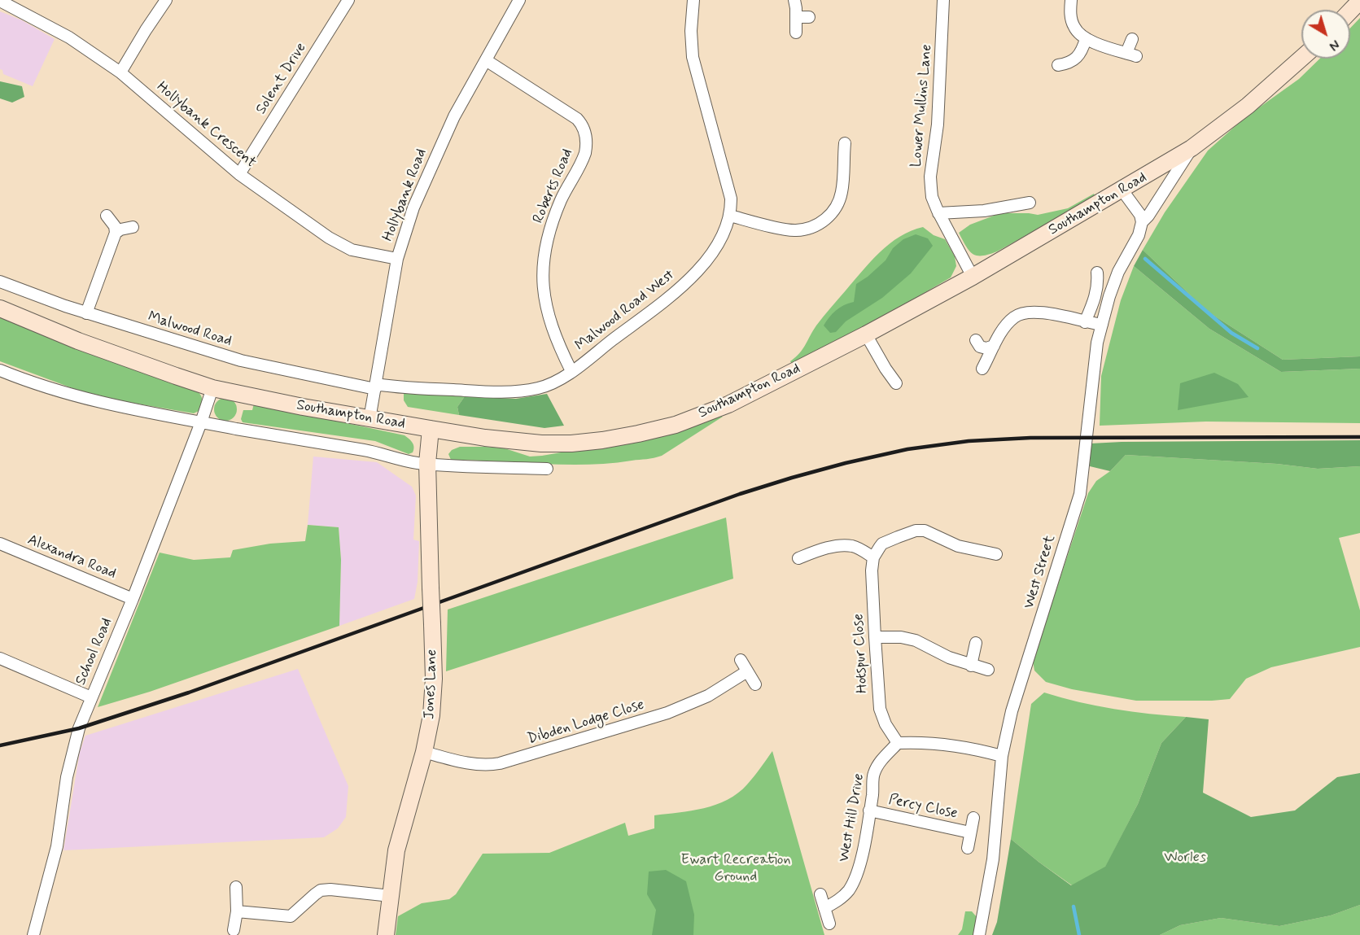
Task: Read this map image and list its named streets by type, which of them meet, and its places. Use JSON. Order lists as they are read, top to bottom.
{
  "streets": {
    "street": [
      "Solent Drive",
      "Lower Mullins Lane",
      "Hollybank Crescent",
      "Roberts Road",
      "Hollybank Road",
      "Southampton Road",
      "Malwood Road West",
      "Malwood Road",
      "Alexandra Road",
      "West Street",
      "School Road",
      "Hotspur Close",
      "Jones Lane",
      "Dibden Lodge Close",
      "Percy Close",
      "West Hill Drive"
    ]
  },
  "crossings": [
    ["Solent Drive", "Hollybank Crescent"],
    ["Lower Mullins Lane", "Southampton Road"],
    ["Hollybank Crescent", "Hollybank Road"],
    ["Roberts Road", "Hollybank Road"],
    ["Roberts Road", "Malwood Road West"],
    ["Hollybank Road", "Southampton Road"],
    ["Hollybank Road", "Malwood Road West"],
    ["Hollybank Road", "Malwood Road"],
    ["Southampton Road", "West Street"],
    ["Southampton Road", "School Road"],
    ["Southampton Road", "Jones Lane"],
    ["Malwood Road West", "Malwood Road"],
    ["Alexandra Road", "School Road"],
    ["Hotspur Close", "West Hill Drive"],
    ["Jones Lane", "Dibden Lodge Close"],
    ["Percy Close", "West Hill Drive"]
  ],
  "parks": ["Worles", "Ewart Recreation Ground"],
  "north": "bottom right"
}
